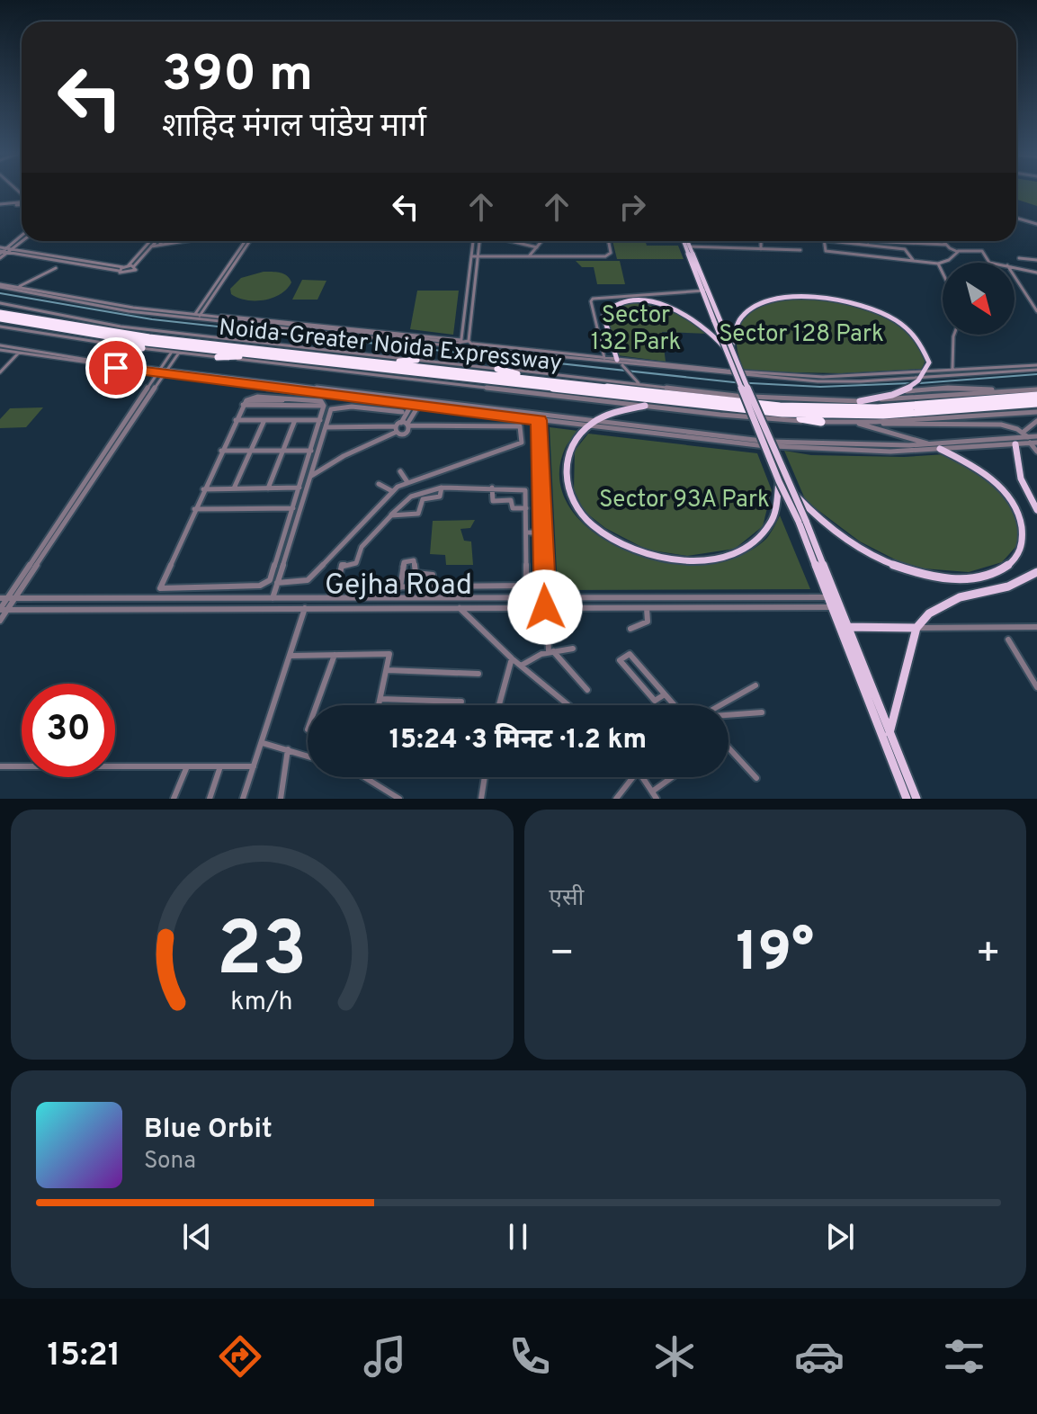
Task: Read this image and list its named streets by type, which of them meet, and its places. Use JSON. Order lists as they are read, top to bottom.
{
  "streets": {
    "highway": ["Noida-Greater Noida Expressway"],
    "street": ["Gejha Road"]
  },
  "parks": ["Sector 132 Park", "Sector 128 Park", "Sector 93A Park"],
  "north": "bottom right",
  "page": {
    "turn": ["390 m", "शाहिद मंगल पांडेय मार्ग"],
    "limit": "30",
    "trip": "15:24 · 3 मिनट · 1.2 km",
    "tile": "एसी",
    "heat": ["−", "19°", "+"],
    "song": ["Blue Orbit", "Sona"],
    "tabs": "15:21",
    "gauge": ["23", "km/h"]
  }
}
